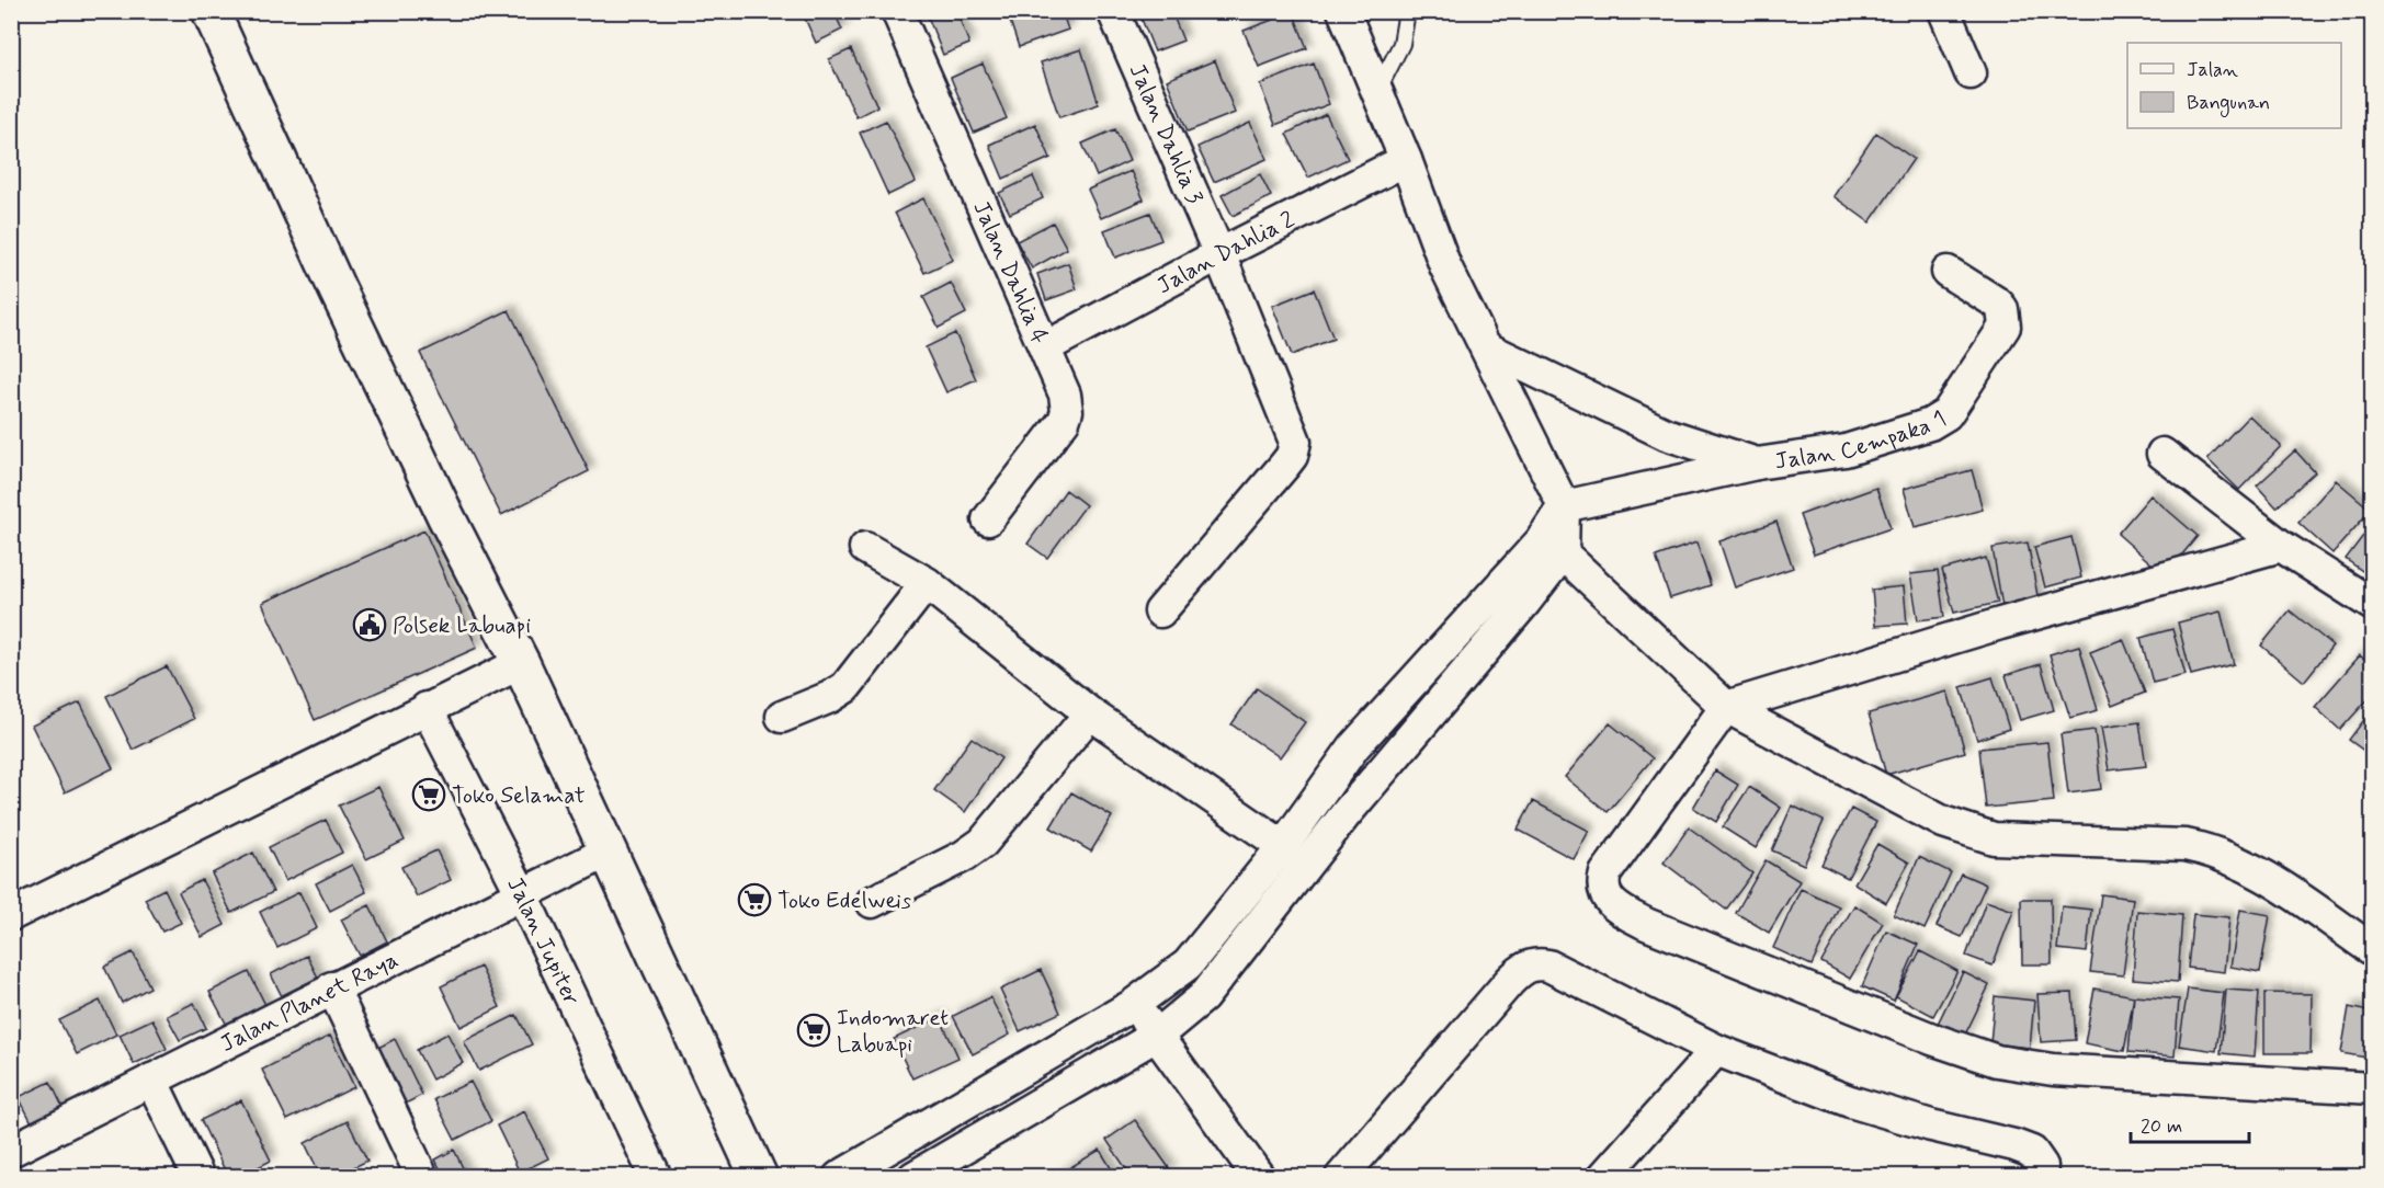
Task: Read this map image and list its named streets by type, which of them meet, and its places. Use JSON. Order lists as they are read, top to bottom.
{
  "streets": {
    "street": [
      "Jalan Dahlia 3",
      "Jalan Dahlia 2",
      "Jalan Dahlia 4",
      "Jalan Cempaka 1",
      "Jalan Jupiter",
      "Jalan Planet Raya"
    ]
  },
  "crossings": [
    ["Jalan Dahlia 3", "Jalan Dahlia 2"],
    ["Jalan Dahlia 2", "Jalan Dahlia 4"],
    ["Jalan Jupiter", "Jalan Planet Raya"]
  ],
  "places": {
    "public building": ["Polsek Labuapi"],
    "supermarket": ["Toko Selamat", "Toko Edelweis", "Indomaret Labuapi"]
  },
  "legend": ["Jalan", "Bangunan"],
  "scale_bar": "20 m"
}
